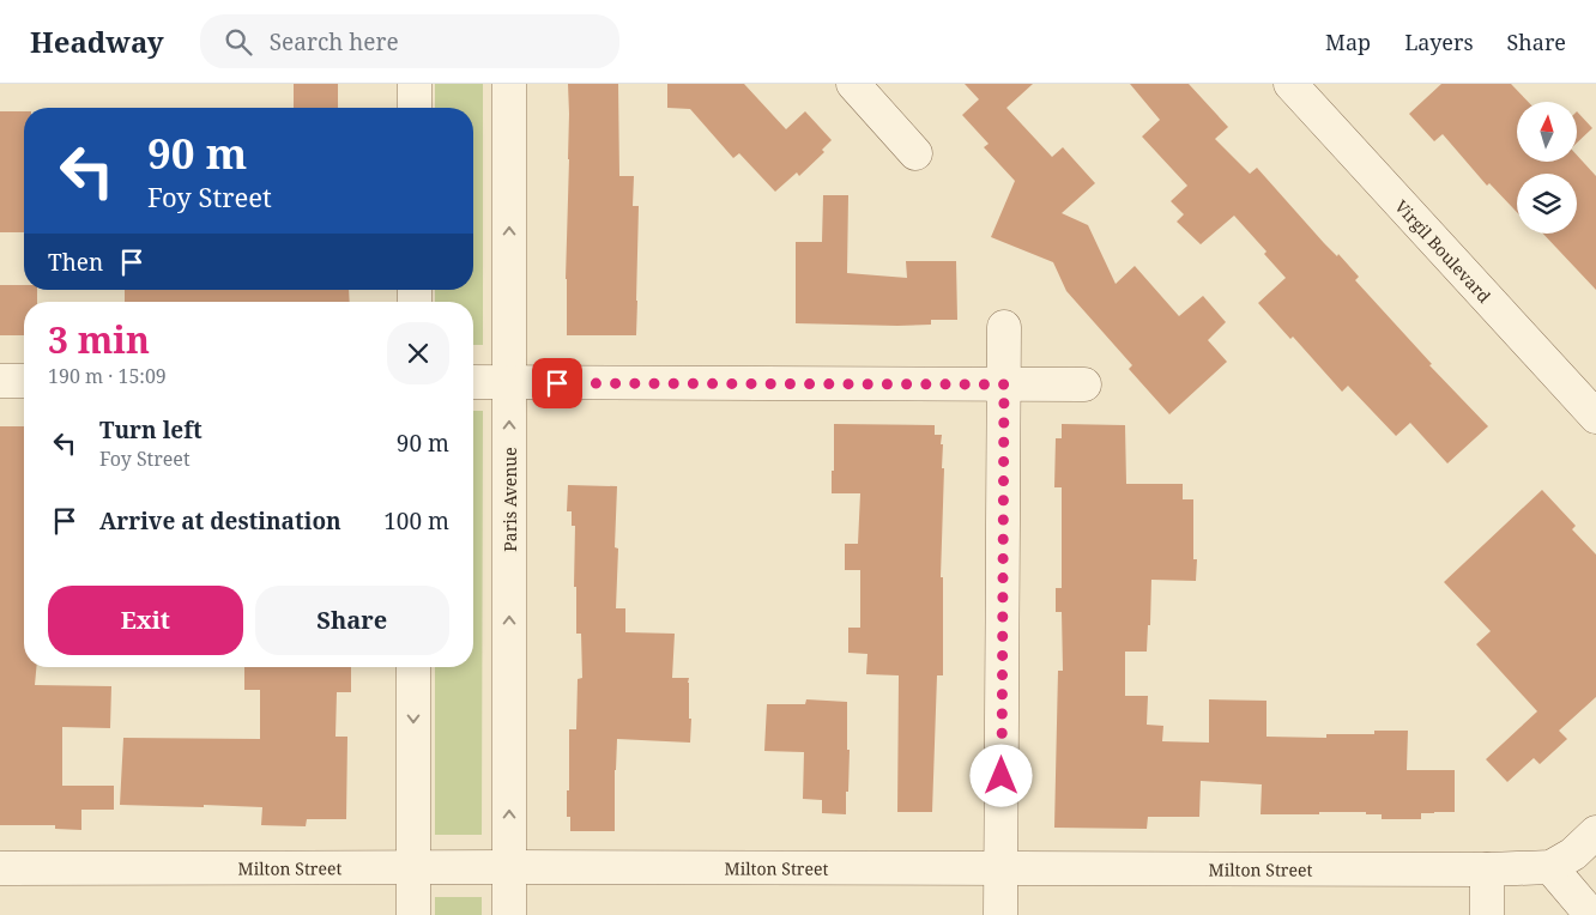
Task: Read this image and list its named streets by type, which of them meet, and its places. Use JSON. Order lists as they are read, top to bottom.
{
  "streets": {
    "street": ["Virgil Boulevard", "Paris Avenue", "Milton Street"]
  },
  "crossings": [
    ["Paris Avenue", "Milton Street"]
  ],
  "one_way": ["Paris Avenue"],
  "north": "top",
  "page": {
    "header": "Headway",
    "search": "Search here",
    "nav": ["Map", "Layers", "Share"],
    "turn": ["90 m", "Foy Street"],
    "then": "Then",
    "heading": ["3 min", "190 m · 15:09"],
    "list": [
      {
        "name": "Turn left",
        "note": "Foy Street",
        "value": "90 m"
      },
      {
        "name": "Arrive at destination",
        "value": "100 m"
      }
    ],
    "buttons": ["Exit", "Share"]
  }
}
